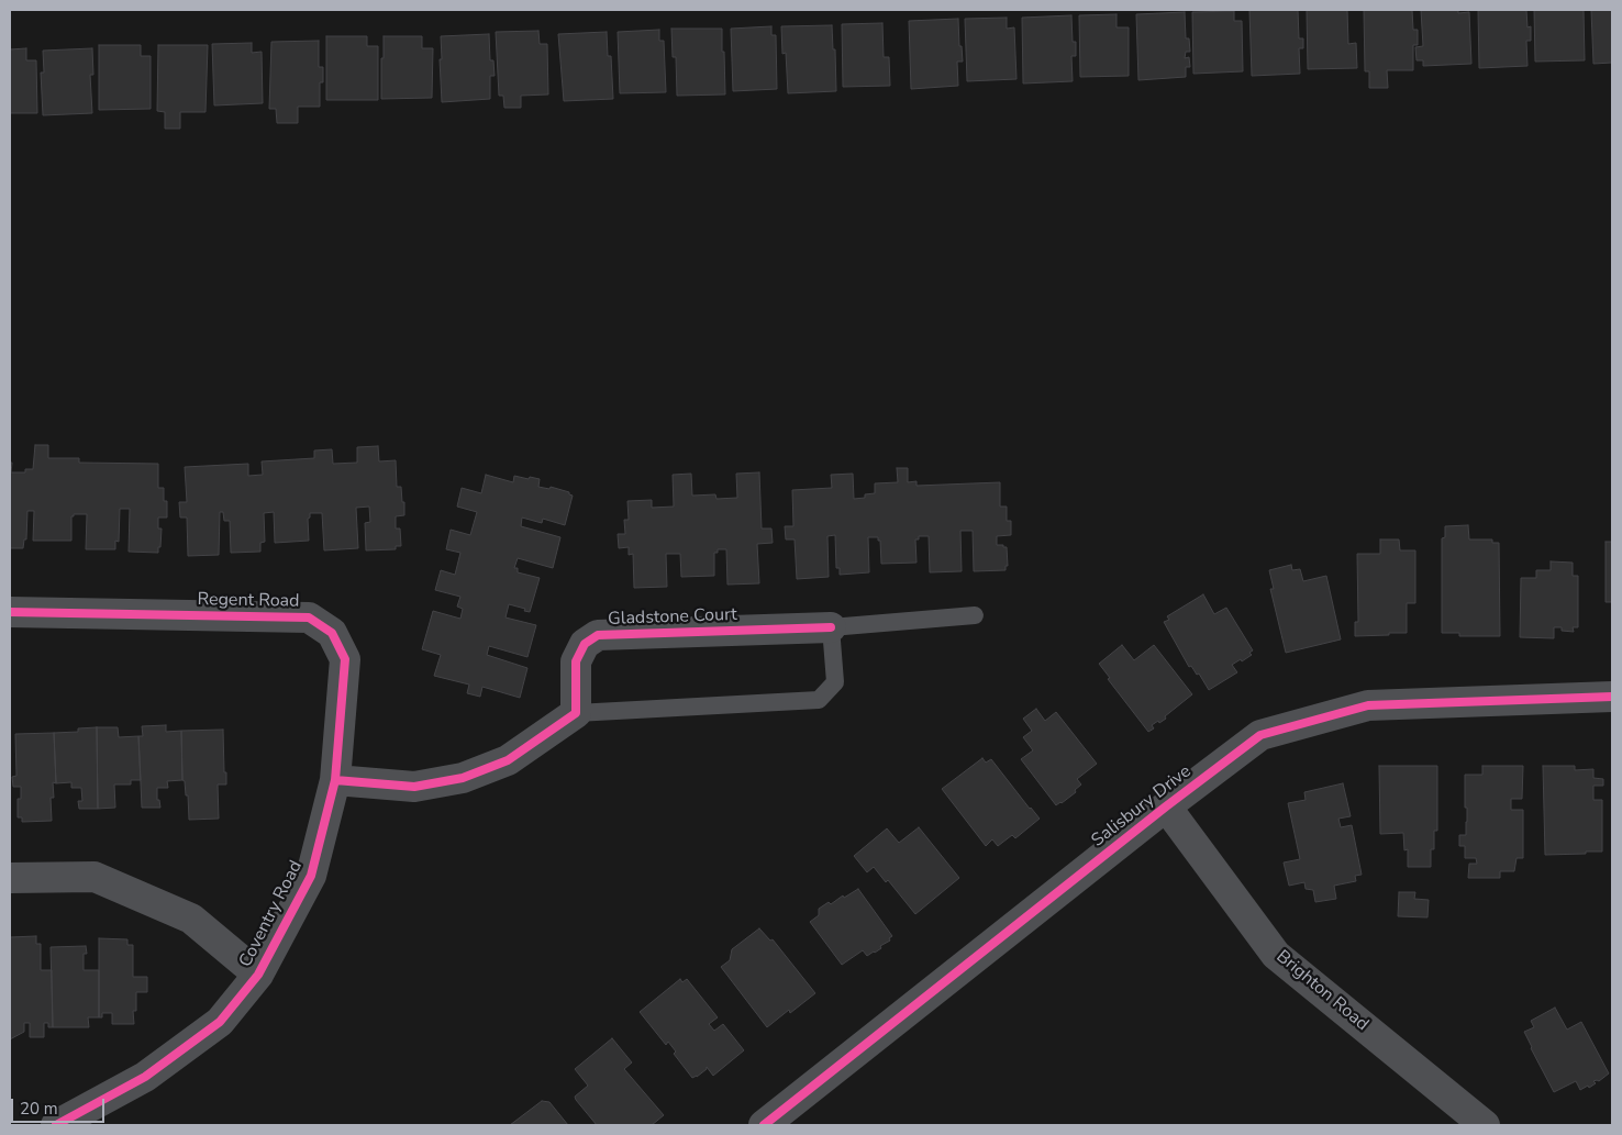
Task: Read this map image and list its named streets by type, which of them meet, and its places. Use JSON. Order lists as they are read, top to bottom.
{
  "streets": {
    "street": [
      "Regent Road",
      "Gladstone Court",
      "Salisbury Drive",
      "Coventry Road",
      "Brighton Road"
    ]
  },
  "crossings": [
    ["Regent Road", "Coventry Road"],
    ["Salisbury Drive", "Brighton Road"]
  ],
  "scale_bar": "20 m"
}
